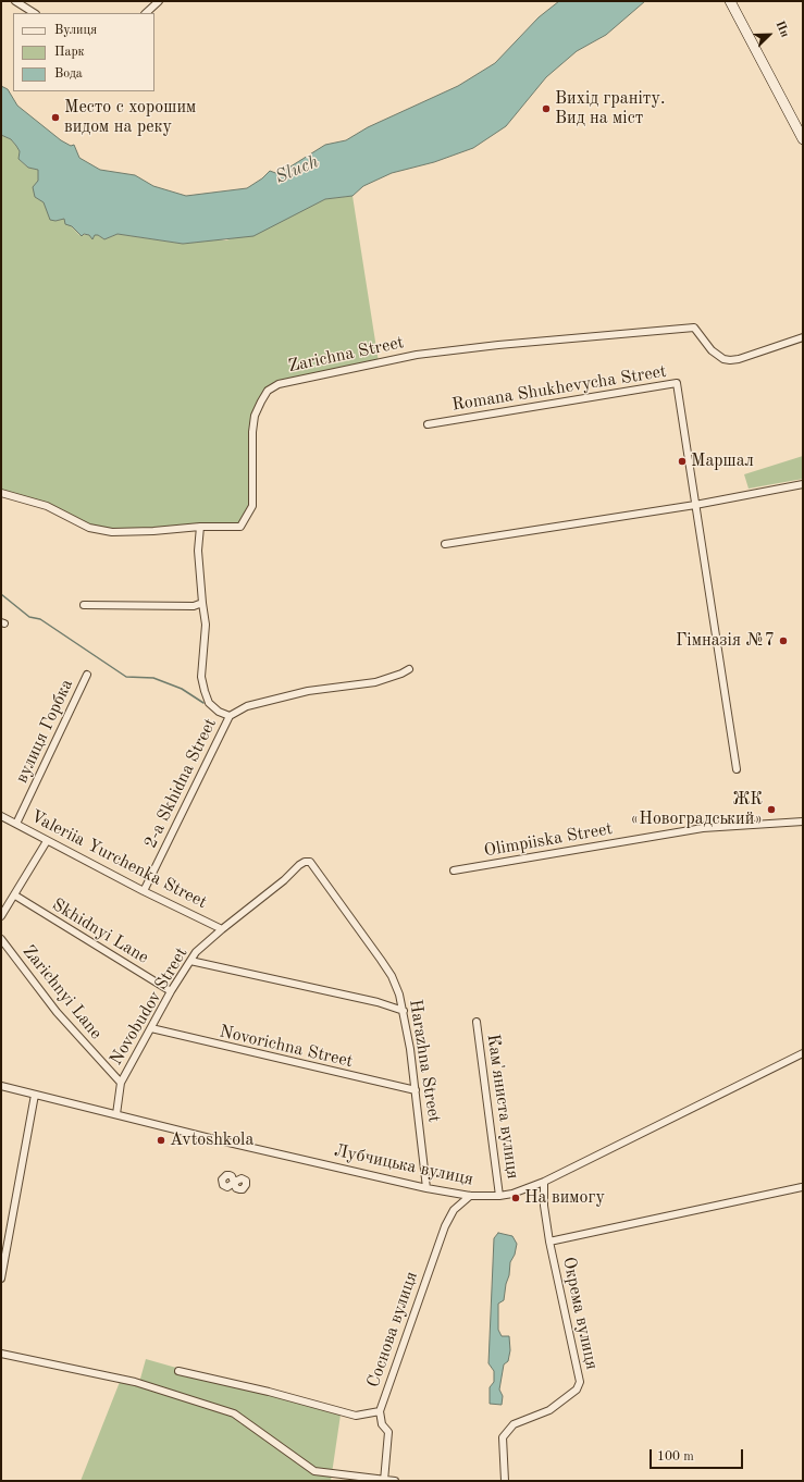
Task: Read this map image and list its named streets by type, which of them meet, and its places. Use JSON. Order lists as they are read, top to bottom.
{
  "streets": {
    "street": [
      "Zarichna Street",
      "Romana Shukhevycha Street",
      "вулиця Горбка",
      "2-a Skhidna Street",
      "Olimpiiska Street",
      "Valeriia Yurchenka Street",
      "Skhidnyi Lane",
      "Zarichnyi Lane",
      "Novobudov Street",
      "Novorichna Street",
      "Harazhna Street",
      "Кам'яниста вулиця",
      "Лубчицька вулиця",
      "Окрема вулиця",
      "Соснова вулиця"
    ]
  },
  "crossings": [
    ["вулиця Горбка", "Valeriia Yurchenka Street"],
    ["2-a Skhidna Street", "Valeriia Yurchenka Street"],
    ["Valeriia Yurchenka Street", "Novobudov Street"],
    ["Skhidnyi Lane", "Novobudov Street"],
    ["Zarichnyi Lane", "Novobudov Street"],
    ["Novobudov Street", "Novorichna Street"],
    ["Novobudov Street", "Harazhna Street"],
    ["Novobudov Street", "Лубчицька вулиця"],
    ["Novorichna Street", "Harazhna Street"],
    ["Harazhna Street", "Лубчицька вулиця"],
    ["Кам'яниста вулиця", "Лубчицька вулиця"],
    ["Лубчицька вулиця", "Окрема вулиця"],
    ["Лубчицька вулиця", "Соснова вулиця"]
  ],
  "water": ["Sluch"],
  "places": [
    "Вихід граніту. Вид на міст",
    "Место с хорошим видом на реку",
    "Маршал",
    "Гімназія №7",
    "ЖК «Новоградський»",
    "Avtoshkola",
    "На вимогу"
  ],
  "legend": ["Вулиця", "Парк", "Вода"],
  "scale_bar": "100 m",
  "north": "top right"
}
